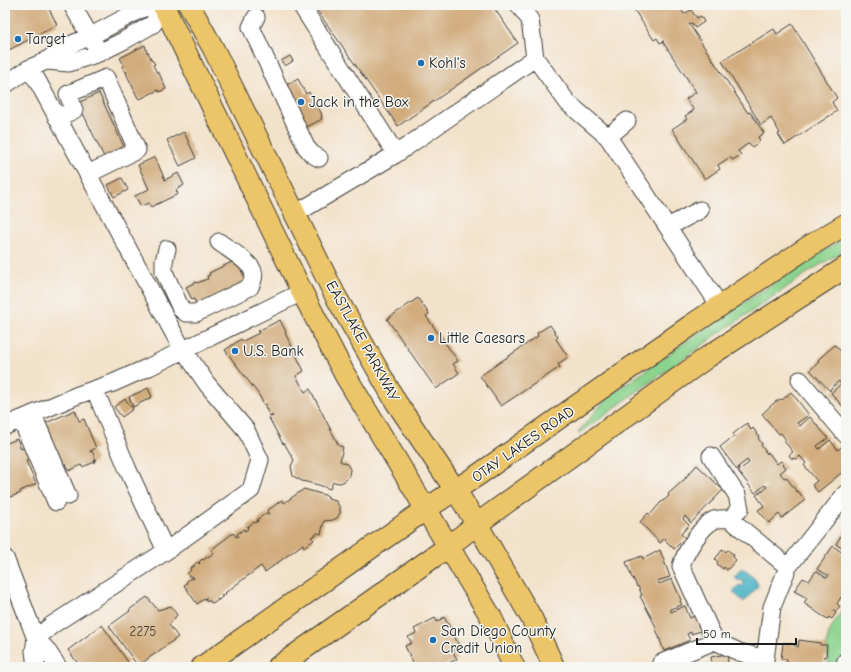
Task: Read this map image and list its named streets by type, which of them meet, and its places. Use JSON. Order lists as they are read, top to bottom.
{
  "streets": {
    "main road": ["EASTLAKE PARKWAY", "OTAY LAKES ROAD"]
  },
  "crossings": [
    ["EASTLAKE PARKWAY", "OTAY LAKES ROAD"]
  ],
  "places": [
    "Target",
    "Kohl's",
    "Jack in the Box",
    "Little Caesars",
    "U.S. Bank",
    "San Diego County Credit Union"
  ],
  "house_numbers": ["2275"],
  "scale_bar": "50 m"
}
